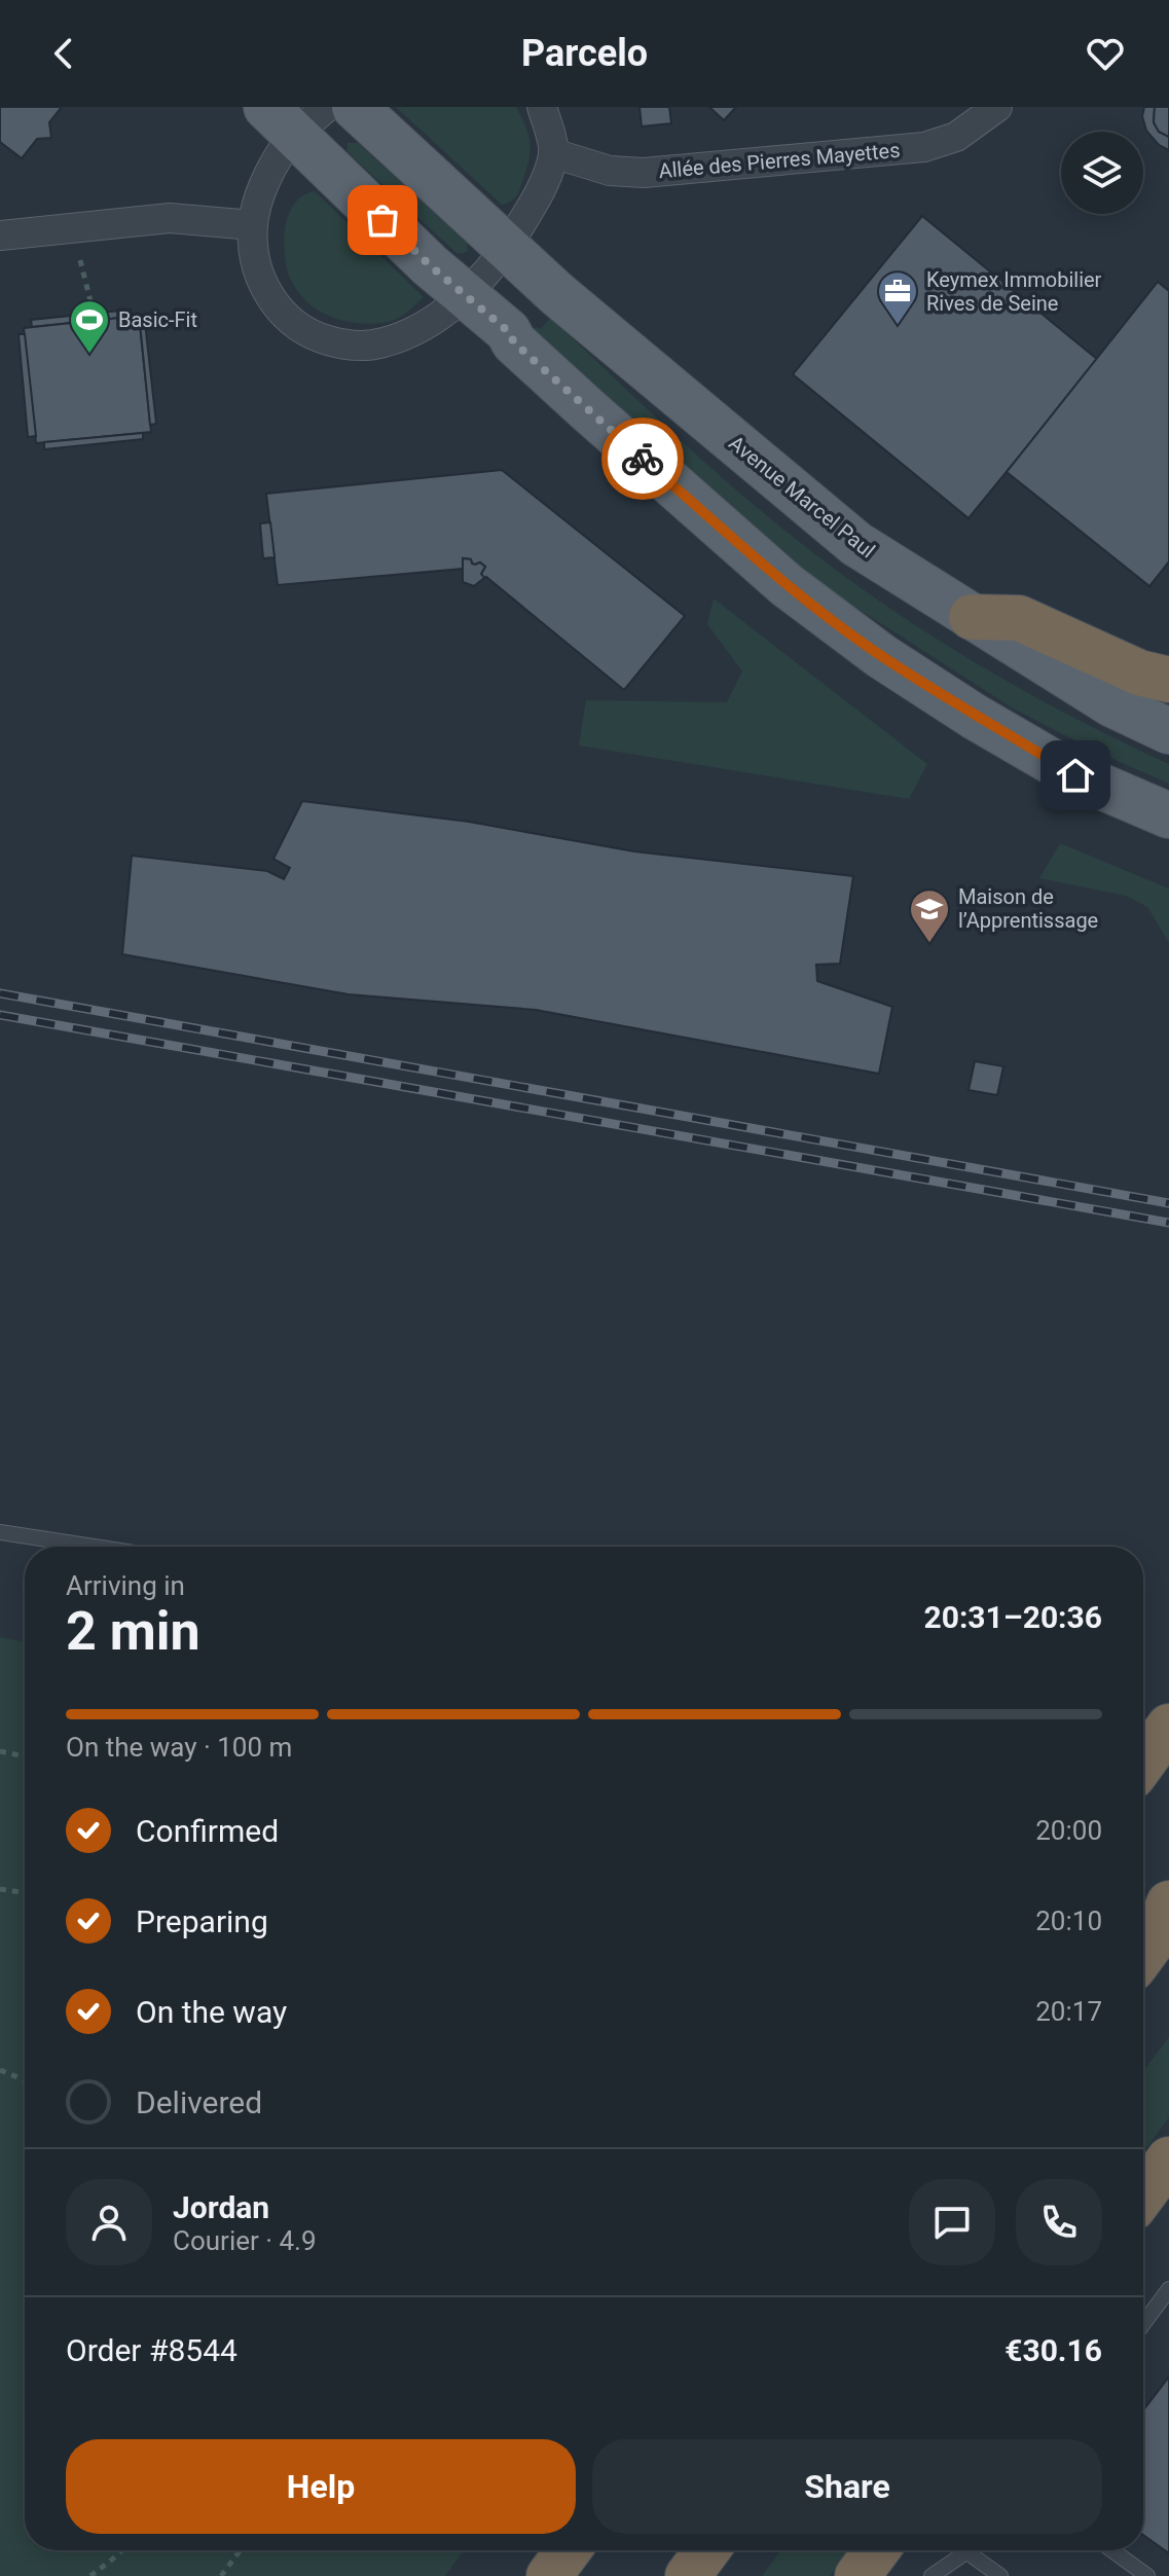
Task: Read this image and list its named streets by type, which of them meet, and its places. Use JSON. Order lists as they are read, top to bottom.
{
  "streets": {
    "main road": ["Avenue Marcel Paul"],
    "street": ["Allée des Pierres Mayettes"]
  },
  "places": {
    "office": ["Keymex Immobilier Rives de Seine"],
    "sports": ["Basic-Fit"],
    "school or university": ["Maison de l’Apprentissage"]
  },
  "page": {
    "header": "Parcelo",
    "heading": ["2 min", "Arriving in", "20:31–20:36"],
    "panel": [
      "Jordan",
      "Courier · 4.9",
      "Order #8544",
      "€30.16"
    ],
    "bar": "On the way · 100 m",
    "list": [
      ["Confirmed", "20:00"],
      ["Preparing", "20:10"],
      ["On the way", "20:17"],
      "Delivered"
    ],
    "buttons": ["Help", "Share"]
  }
}
